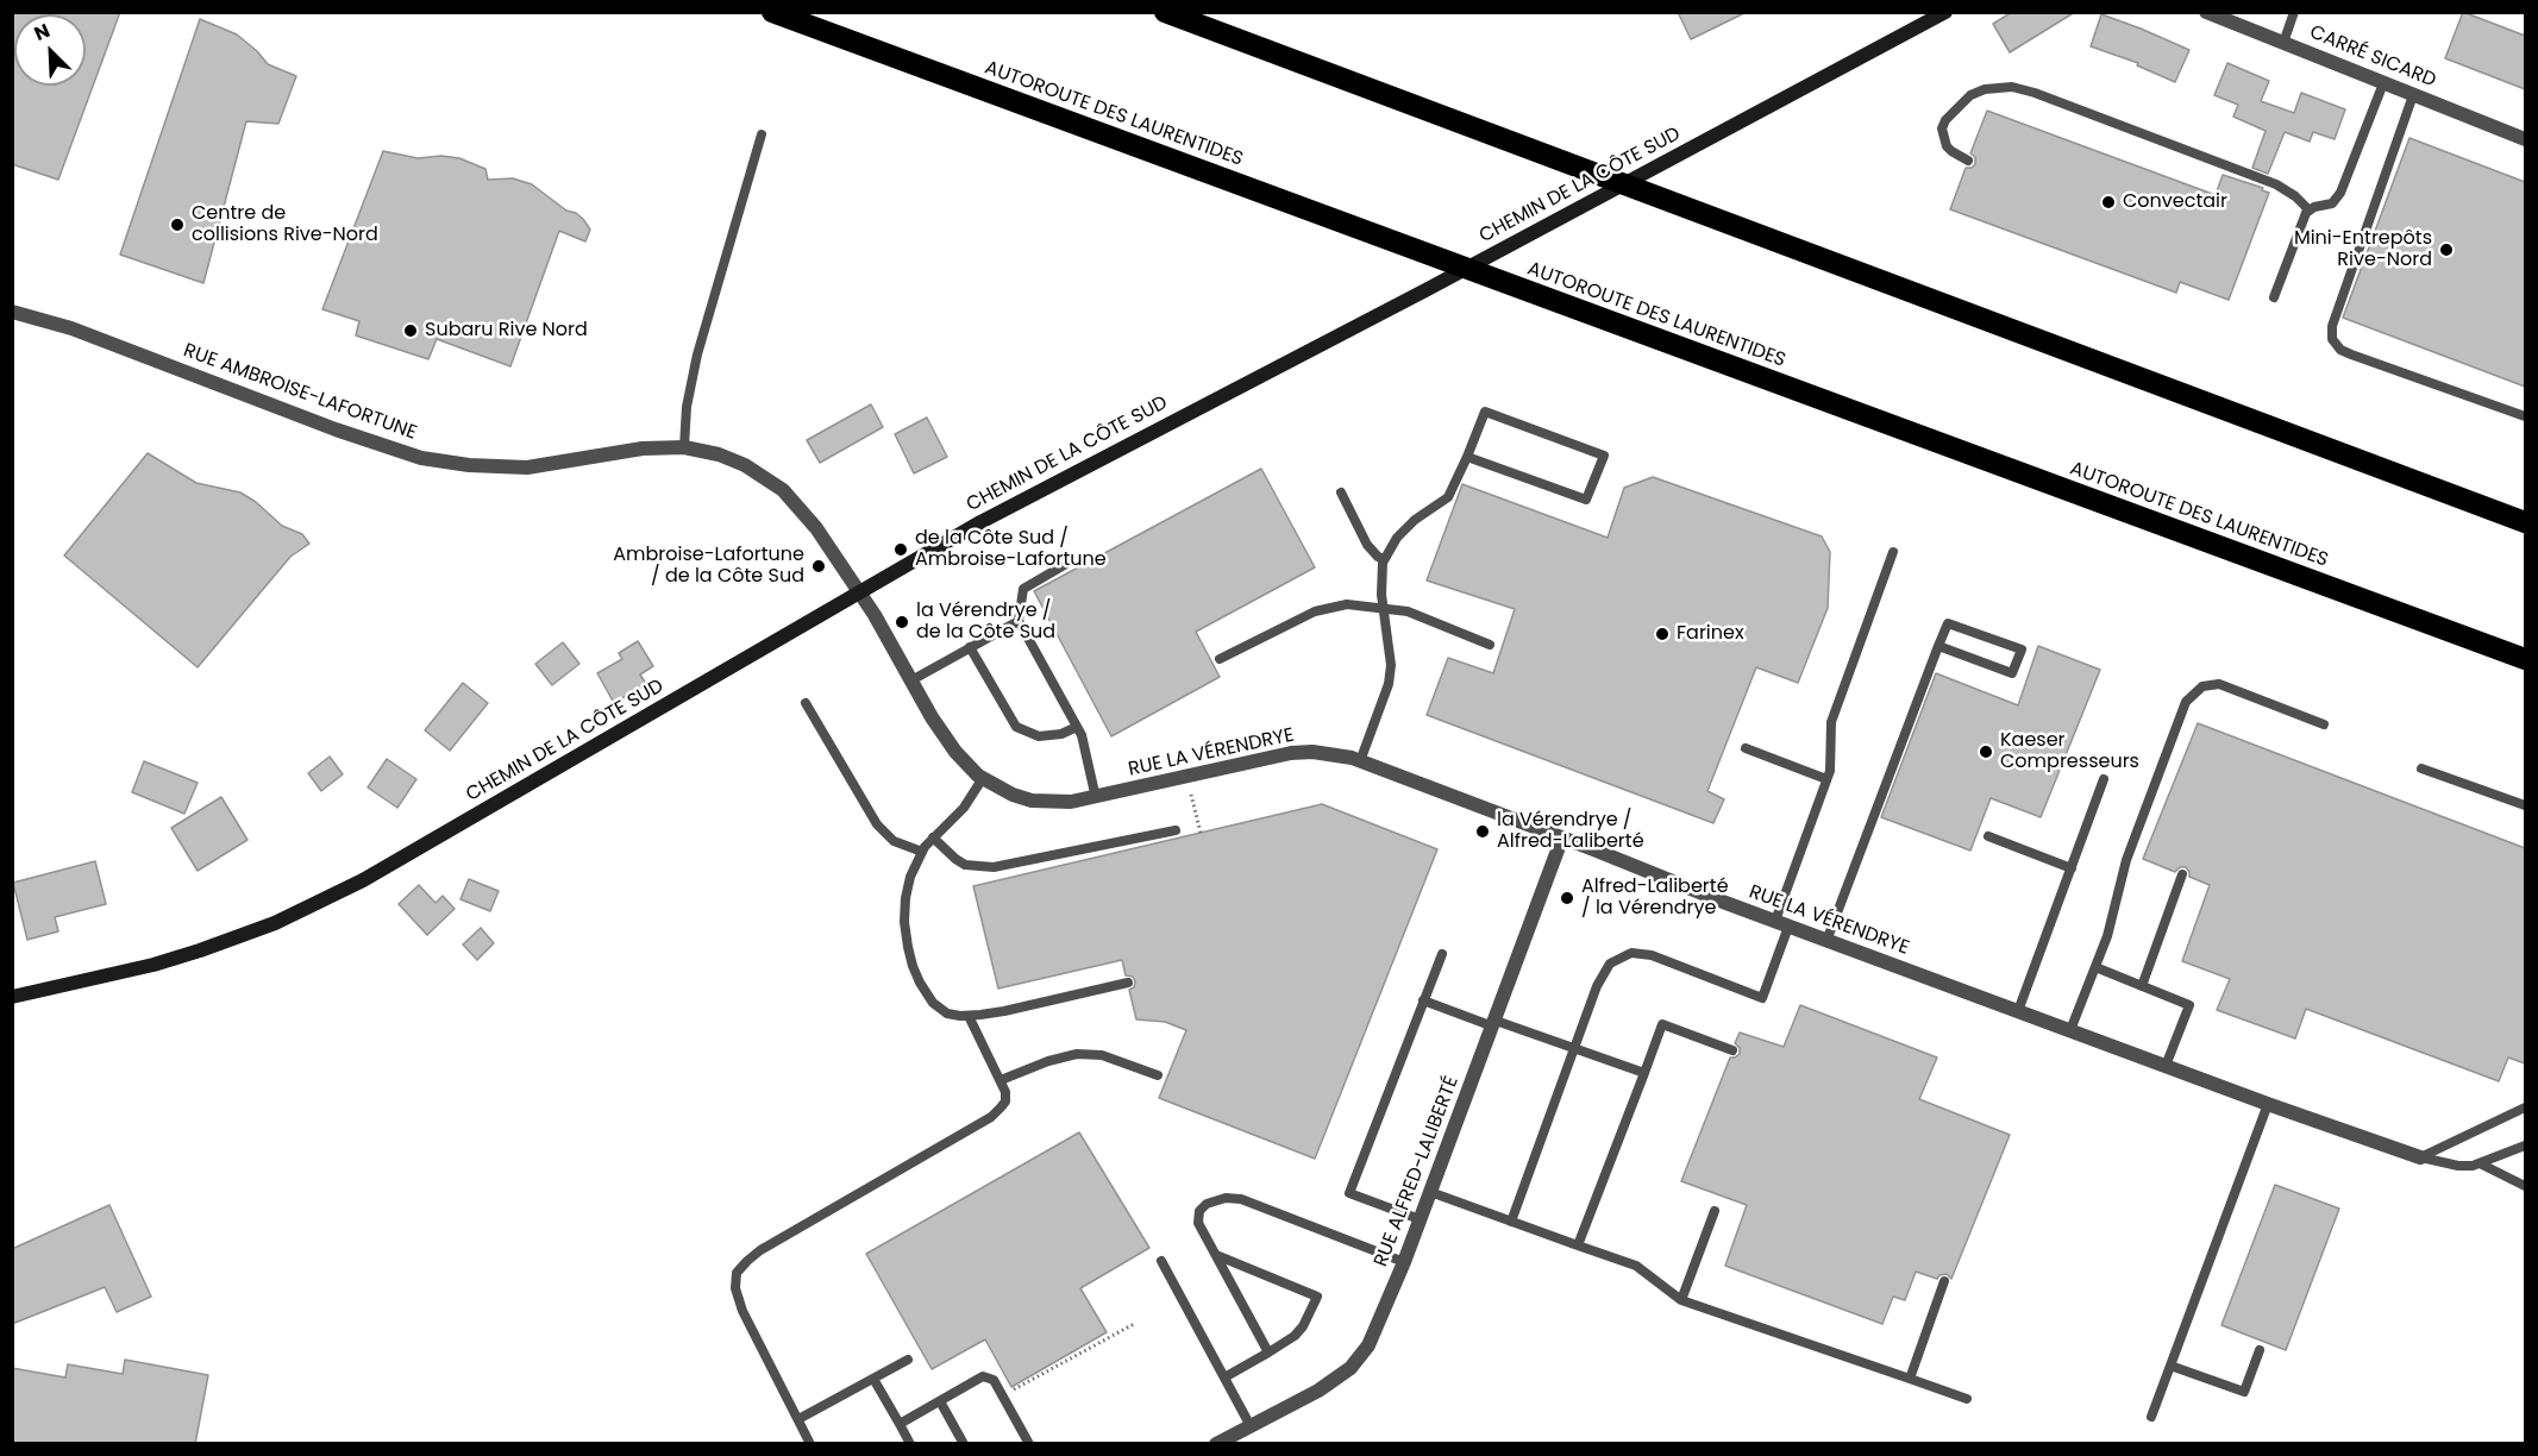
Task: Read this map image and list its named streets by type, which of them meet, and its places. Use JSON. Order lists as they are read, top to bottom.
{
  "streets": {
    "highway": ["AUTOROUTE DES LAURENTIDES"],
    "street": [
      "CARRÉ SICARD",
      "CHEMIN DE LA CÔTE SUD",
      "RUE AMBROISE-LAFORTUNE",
      "RUE LA VÉRENDRYE",
      "RUE ALFRED-LALIBERTÉ"
    ]
  },
  "crossings": [
    ["CHEMIN DE LA CÔTE SUD", "RUE AMBROISE-LAFORTUNE"],
    ["CHEMIN DE LA CÔTE SUD", "RUE LA VÉRENDRYE"],
    ["RUE AMBROISE-LAFORTUNE", "RUE LA VÉRENDRYE"],
    ["RUE LA VÉRENDRYE", "RUE ALFRED-LALIBERTÉ"]
  ],
  "places": [
    "Convectair",
    "Centre de collisions Rive-Nord",
    "Mini-Entrepôts Rive-Nord",
    "Subaru Rive Nord",
    "de la Côte Sud / Ambroise-Lafortune",
    "Ambroise-Lafortune / de la Côte Sud",
    "la Vérendrye / de la Côte Sud",
    "Farinex",
    "Kaeser Compresseurs",
    "la Vérendrye / Alfred-Laliberté",
    "Alfred-Laliberté / la Vérendrye"
  ],
  "north": "top left"
}
